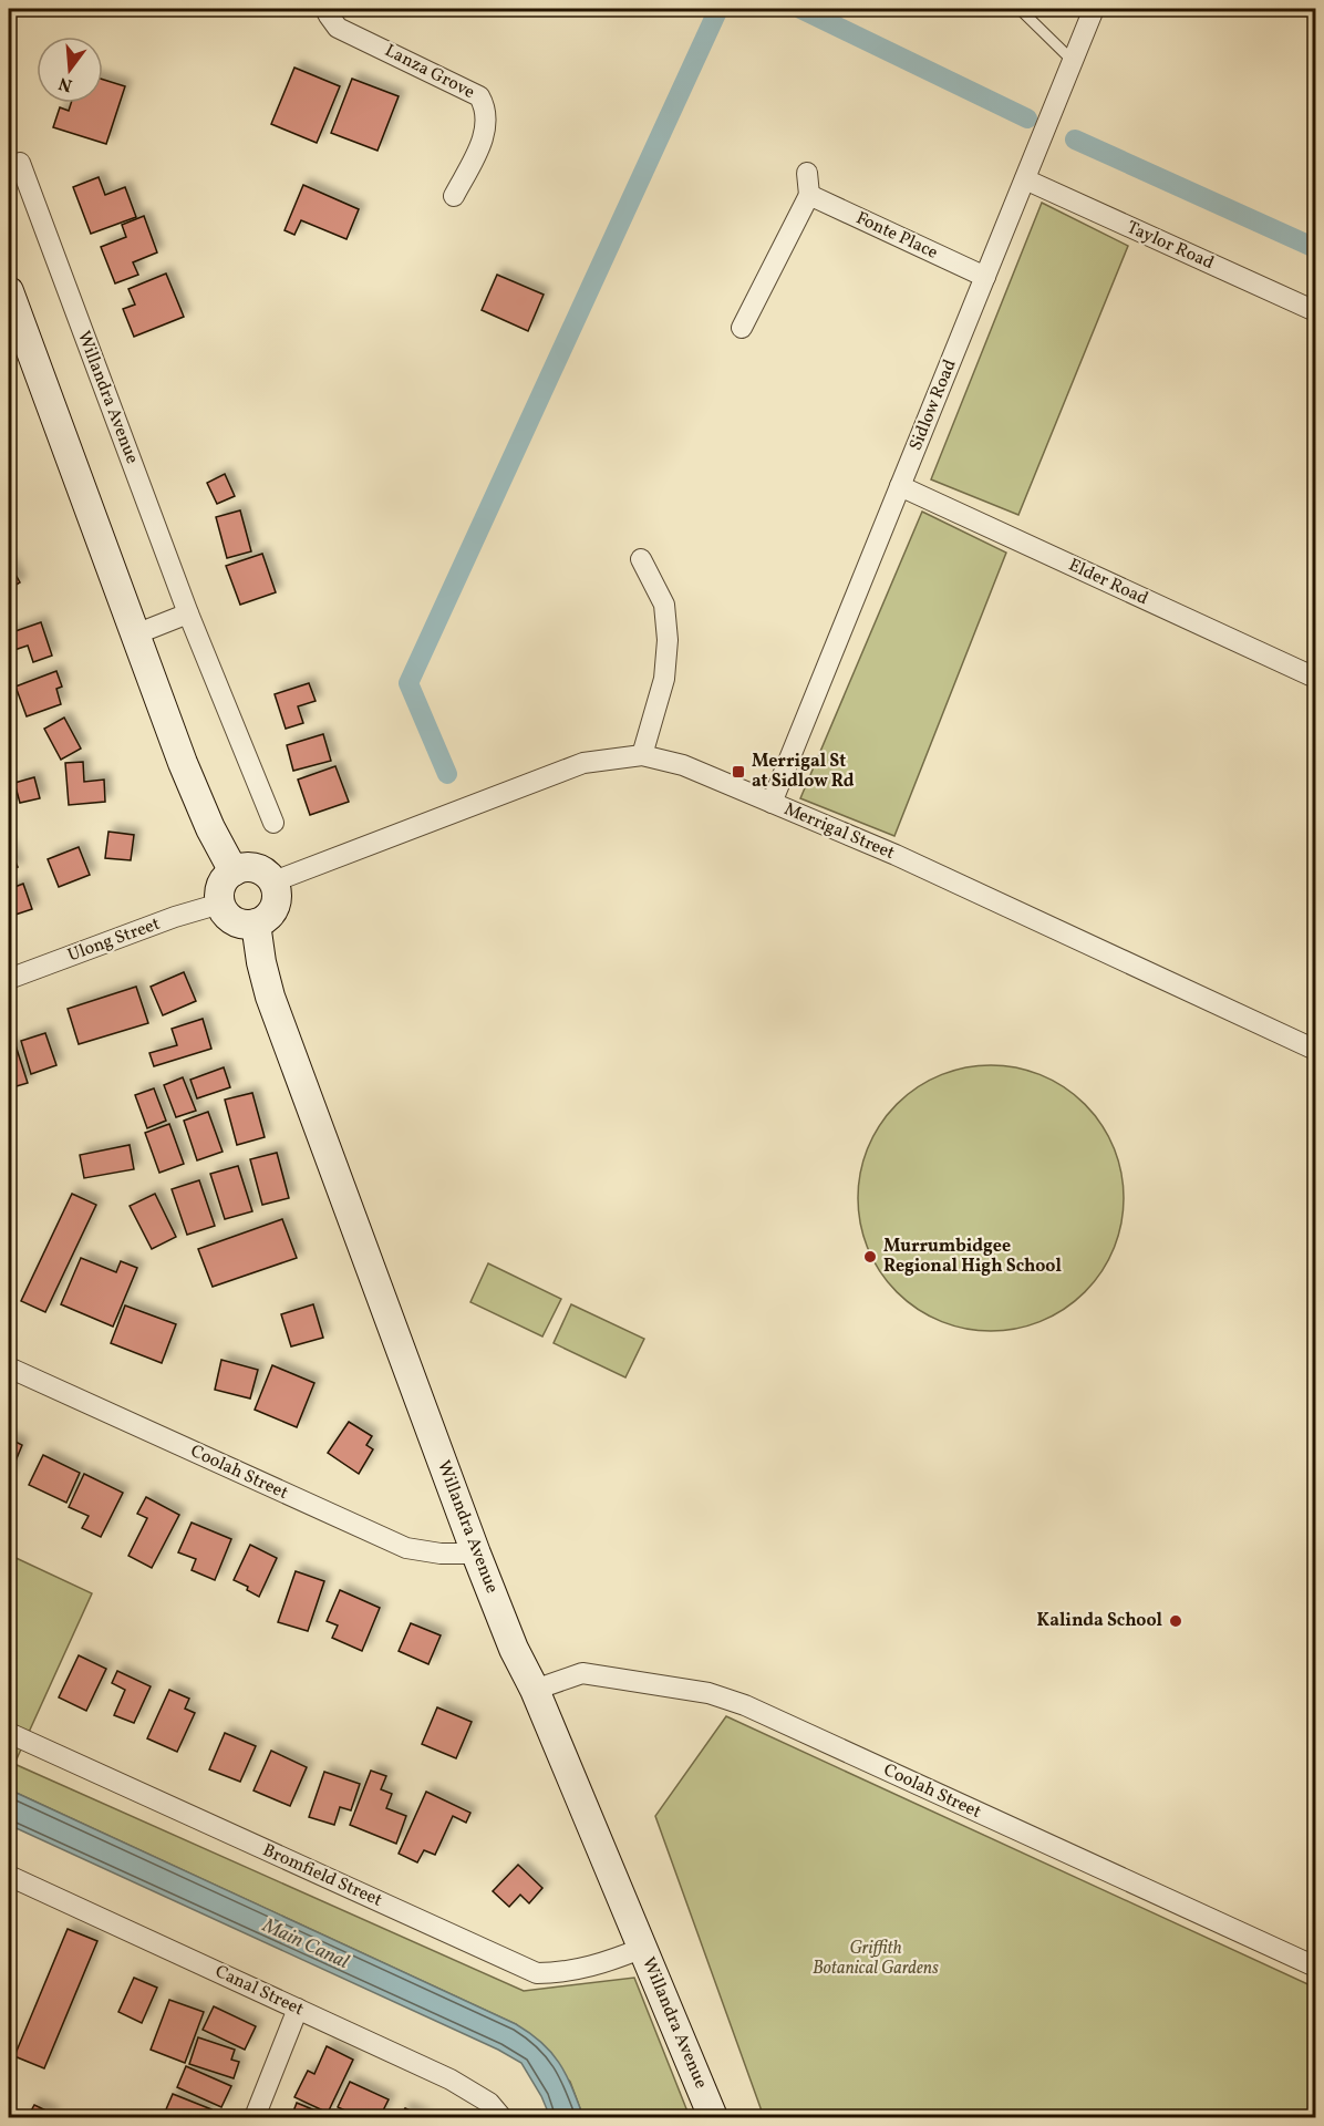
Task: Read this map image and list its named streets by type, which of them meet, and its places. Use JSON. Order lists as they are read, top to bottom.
{
  "streets": {
    "street": [
      "Lanza Grove",
      "Fonte Place",
      "Taylor Road",
      "Willandra Avenue",
      "Sidlow Road",
      "Elder Road",
      "Merrigal Street",
      "Ulong Street",
      "Coolah Street",
      "Bromfield Street",
      "Canal Street"
    ]
  },
  "crossings": [
    ["Fonte Place", "Sidlow Road"],
    ["Taylor Road", "Sidlow Road"],
    ["Willandra Avenue", "Merrigal Street"],
    ["Willandra Avenue", "Ulong Street"],
    ["Willandra Avenue", "Coolah Street"],
    ["Willandra Avenue", "Bromfield Street"],
    ["Sidlow Road", "Elder Road"],
    ["Sidlow Road", "Merrigal Street"],
    ["Merrigal Street", "Ulong Street"]
  ],
  "water": ["Main Canal"],
  "parks": ["Griffith Botanical Gardens"],
  "places": {
    "transit": ["Merrigal St at Sidlow Rd"],
    "other": ["Murrumbidgee Regional High School", "Kalinda School"]
  },
  "north": "bottom"
}
